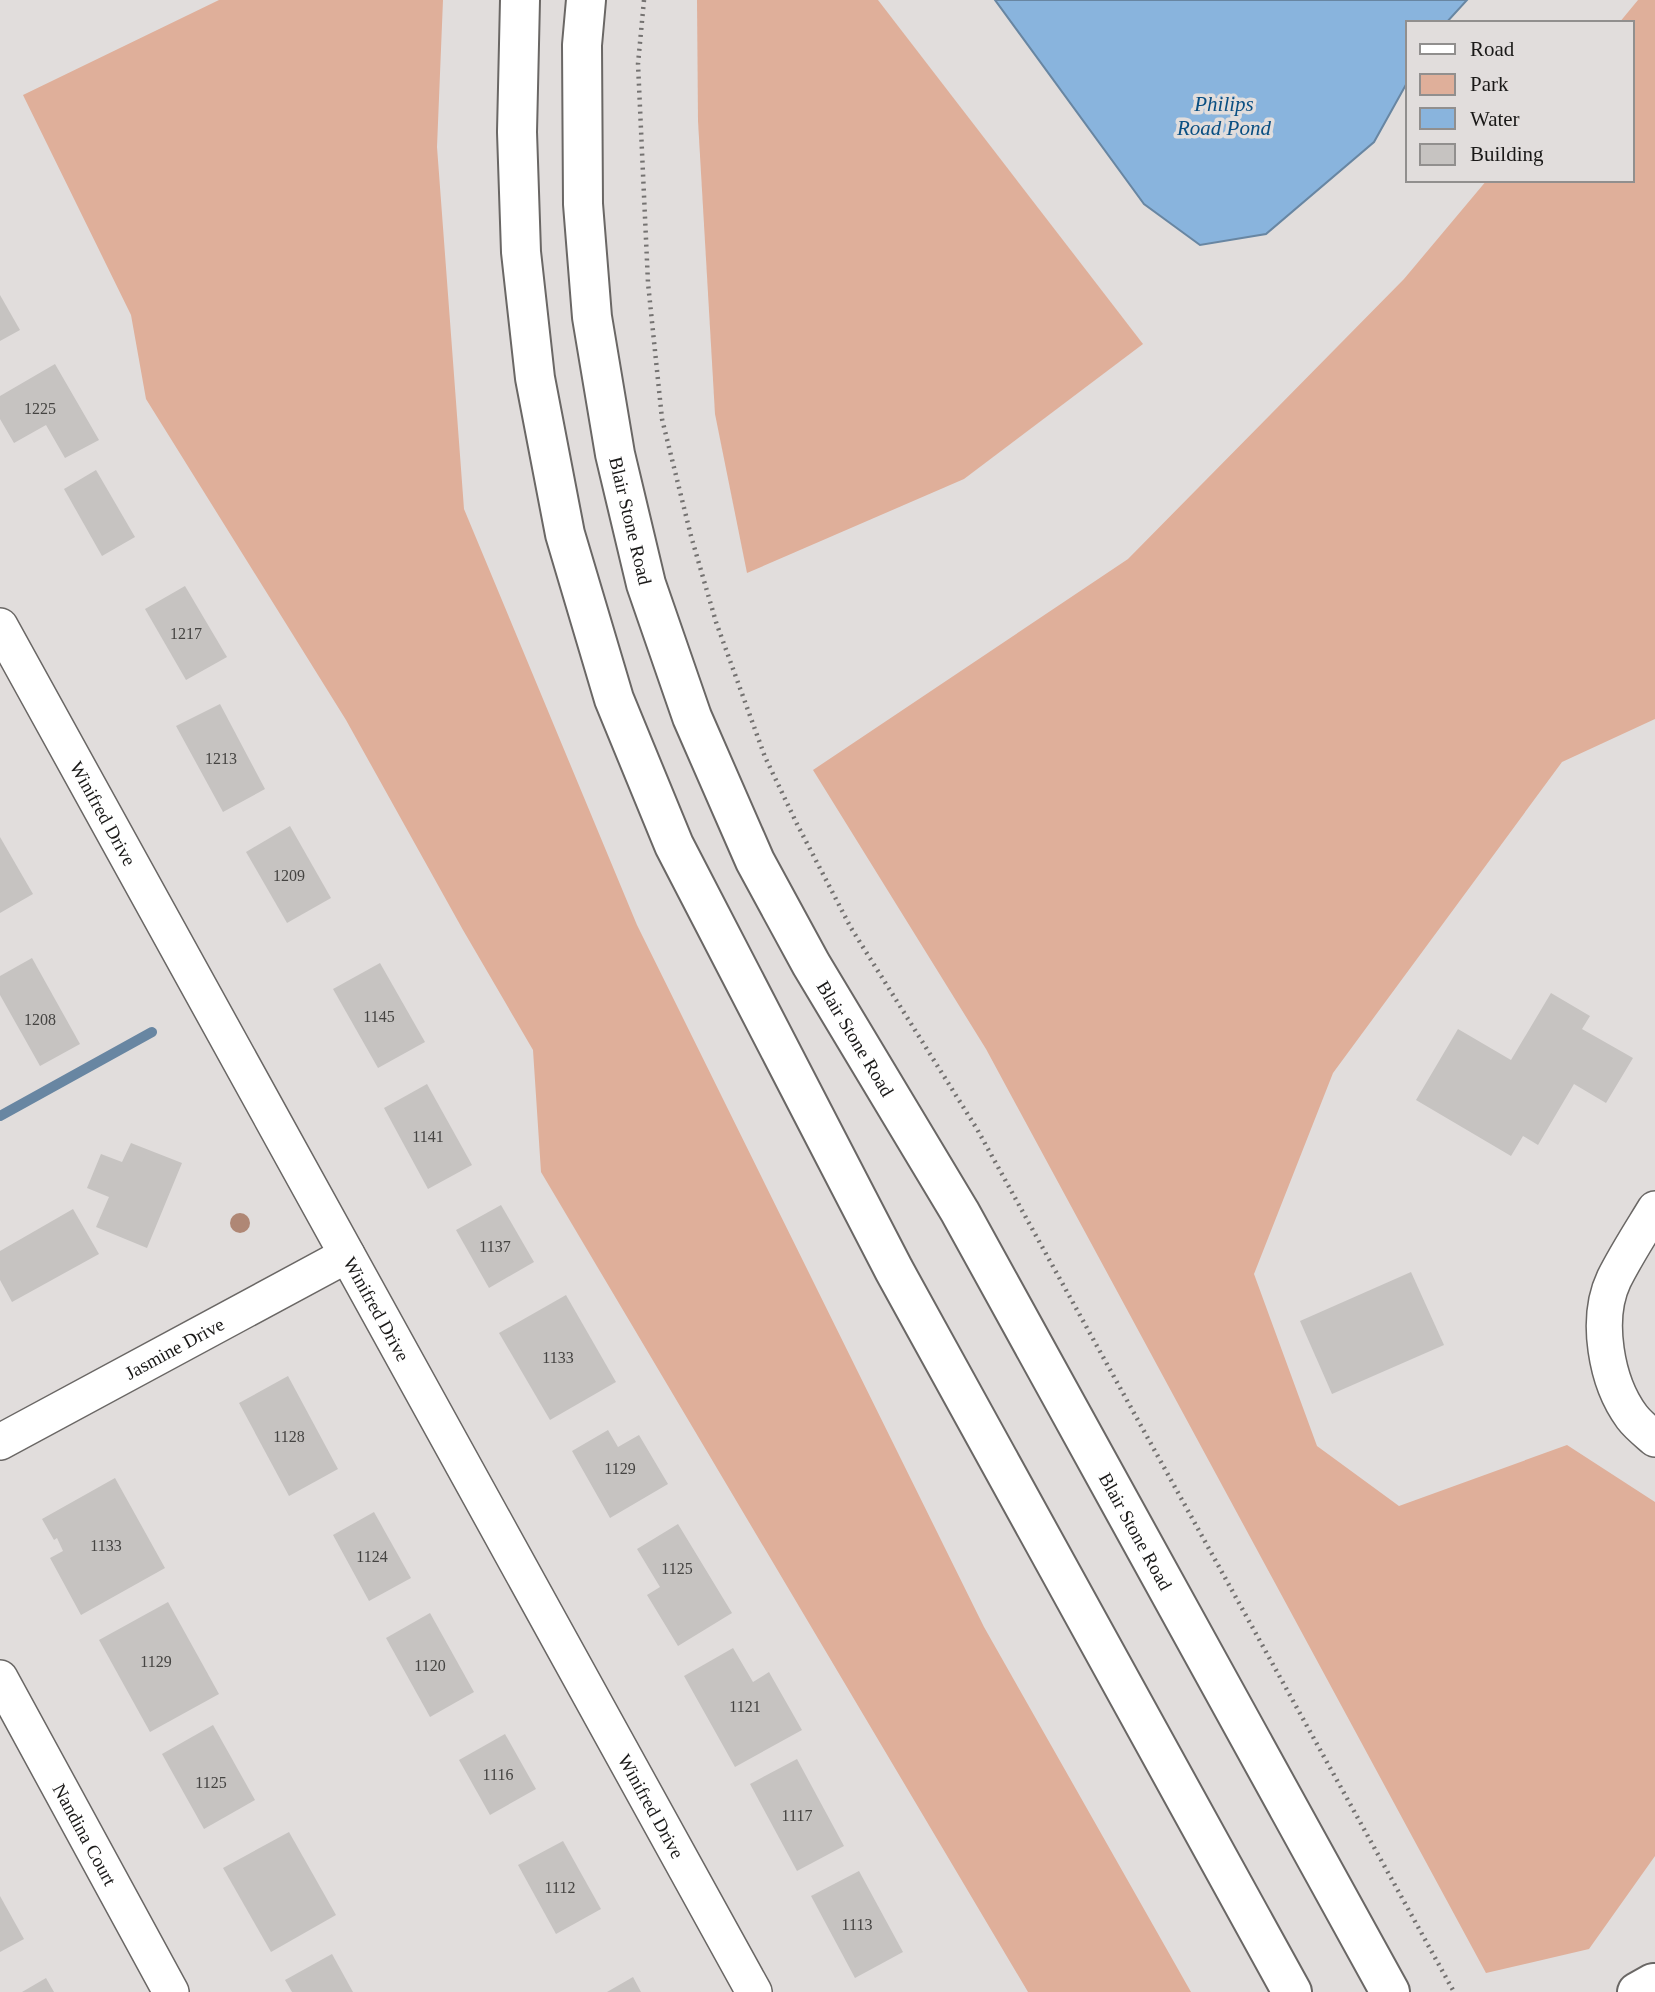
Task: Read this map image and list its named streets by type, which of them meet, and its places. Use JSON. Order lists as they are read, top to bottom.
{
  "streets": {
    "main road": ["Blair Stone Road"],
    "street": ["Winifred Drive", "Jasmine Drive", "Nandina Court"]
  },
  "crossings": [
    ["Winifred Drive", "Jasmine Drive"]
  ],
  "water": ["Philips Road Pond"],
  "house_numbers": [
    "1225",
    "1217",
    "1213",
    "1209",
    "1145",
    "1208",
    "1141",
    "1137",
    "1133",
    "1128",
    "1129",
    "1133",
    "1124",
    "1125",
    "1129",
    "1120",
    "1121",
    "1116",
    "1125",
    "1117",
    "1112",
    "1113"
  ],
  "legend": [
    "Road",
    "Park",
    "Water",
    "Building"
  ]
}
